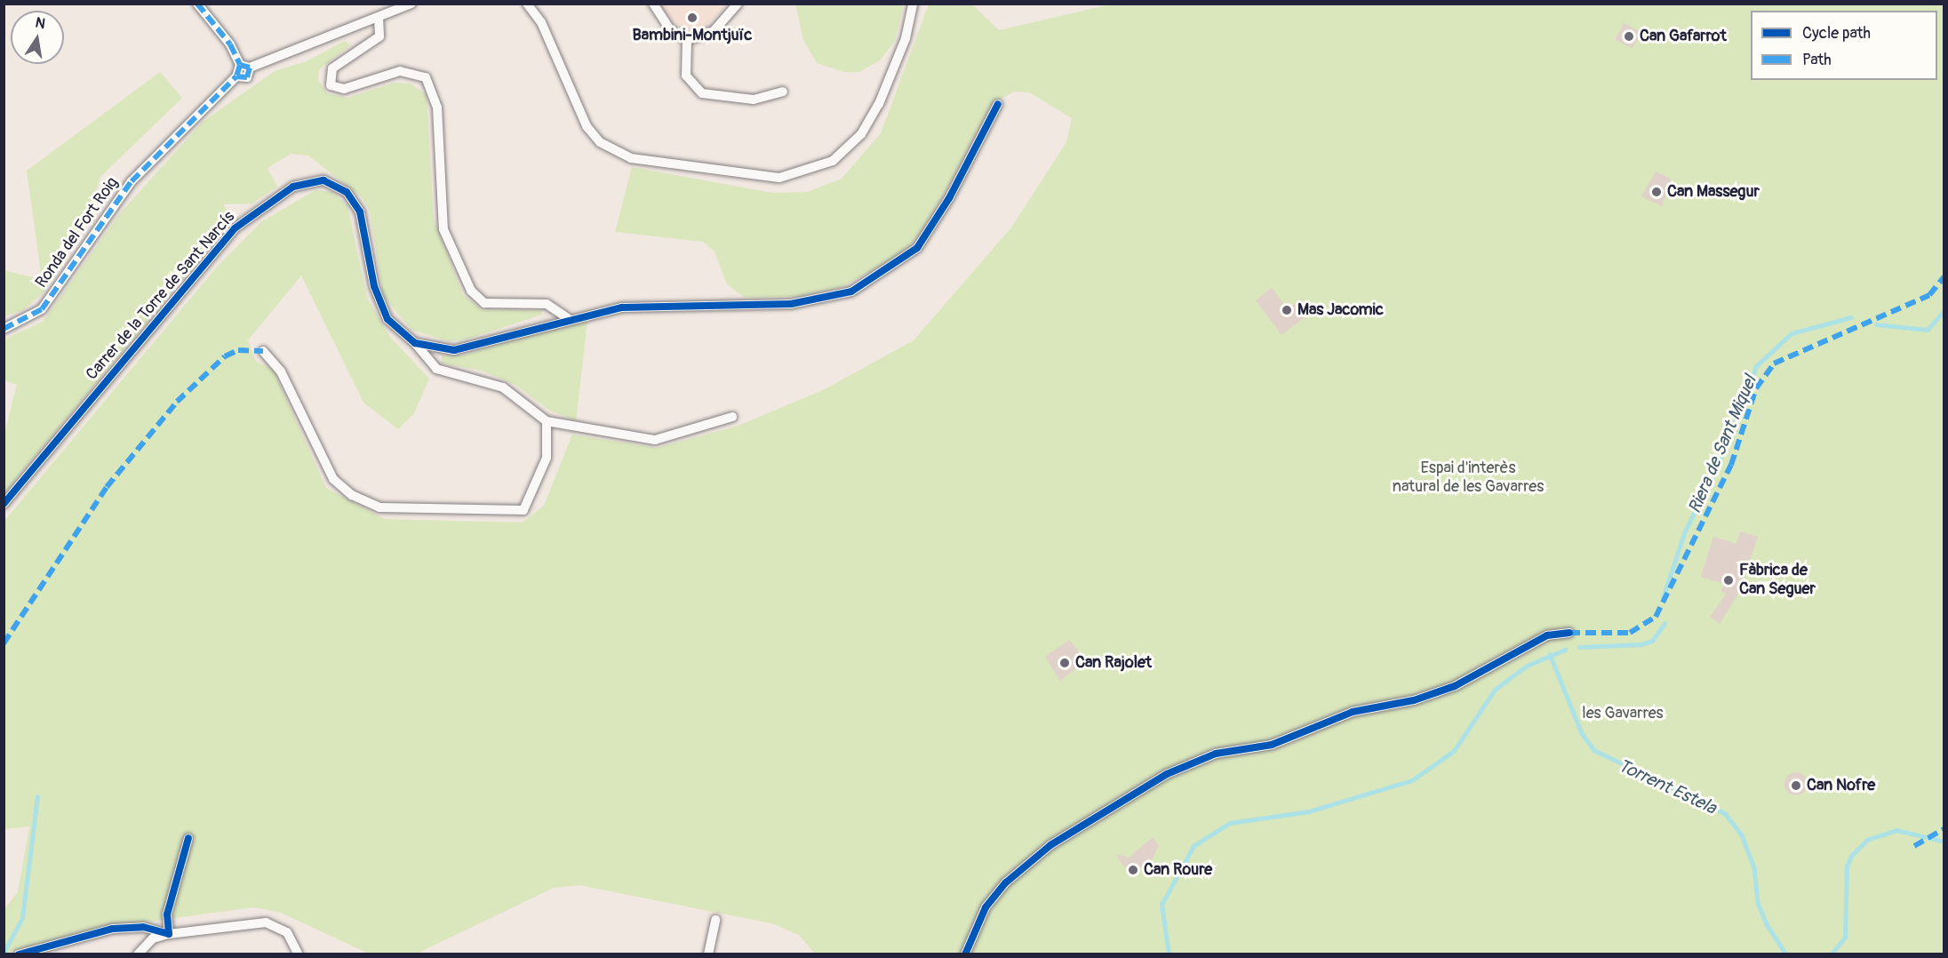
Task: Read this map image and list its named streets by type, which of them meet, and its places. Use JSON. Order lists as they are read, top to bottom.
{
  "streets": {
    "street": ["Ronda del Fort Roig", "Carrer de la Torre de Sant Narcís"]
  },
  "water": ["Riera de Sant Miquel", "Torrent Estela"],
  "parks": ["Espai d'interès natural de les Gavarres", "les Gavarres"],
  "places": [
    "Bambini-Montjuïc",
    "Can Gafarrot",
    "Can Massegur",
    "Mas Jacomic",
    "Fàbrica de Can Seguer",
    "Can Rajolet",
    "Can Nofre",
    "Can Roure"
  ],
  "legend": ["Cycle path", "Path"],
  "north": "top"
}
